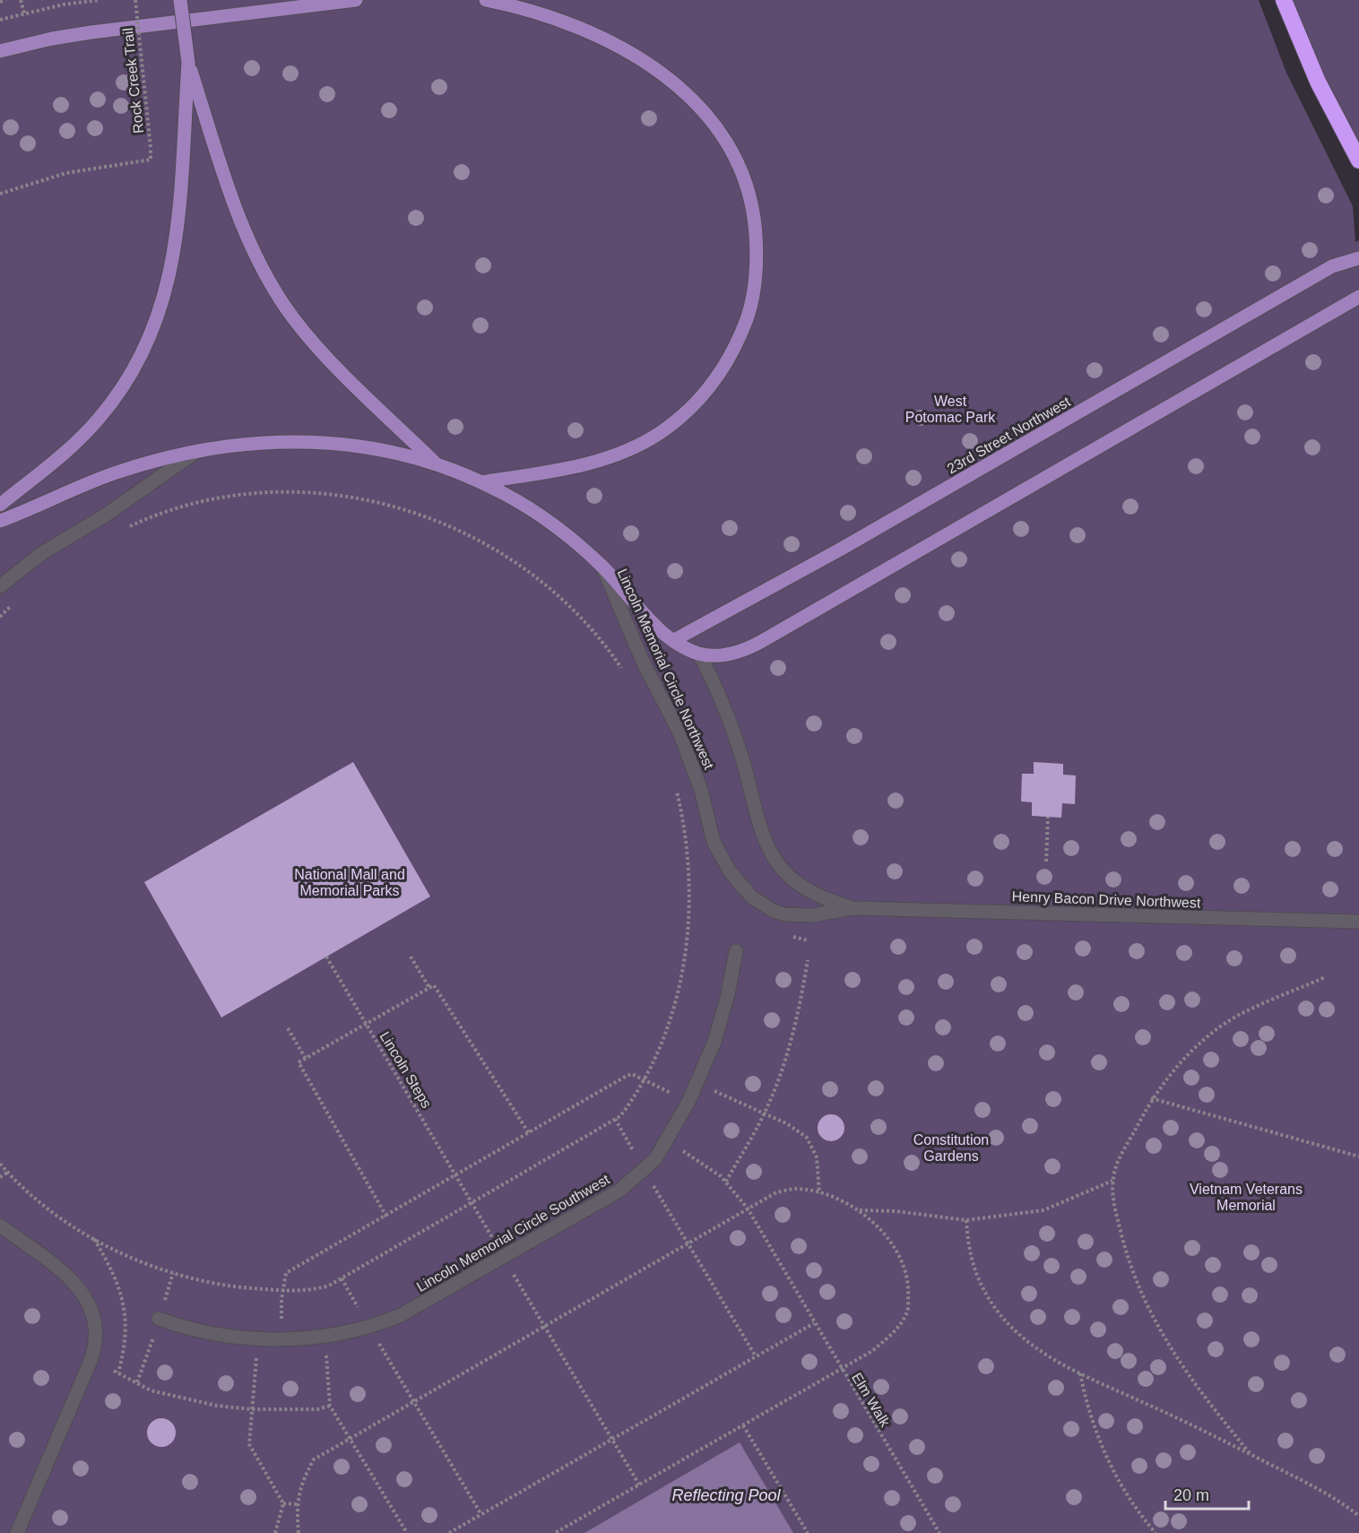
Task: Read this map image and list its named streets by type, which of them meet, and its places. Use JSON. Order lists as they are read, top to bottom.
{
  "streets": {
    "main road": ["23rd Street Northwest", "Lincoln Memorial Circle Northwest"],
    "street": ["Henry Bacon Drive Northwest", "Lincoln Memorial Circle Southwest"],
    "path": ["Rock Creek Trail", "Lincoln Steps", "Elm Walk"]
  },
  "crossings": [
    ["23rd Street Northwest", "Lincoln Memorial Circle Northwest"],
    ["Lincoln Memorial Circle Northwest", "Henry Bacon Drive Northwest"],
    ["Lincoln Memorial Circle Southwest", "Elm Walk"]
  ],
  "water": ["Reflecting Pool"],
  "parks": [
    "West Potomac Park",
    "National Mall and Memorial Parks",
    "Constitution Gardens",
    "Vietnam Veterans Memorial"
  ],
  "scale_bar": "20 m"
}
